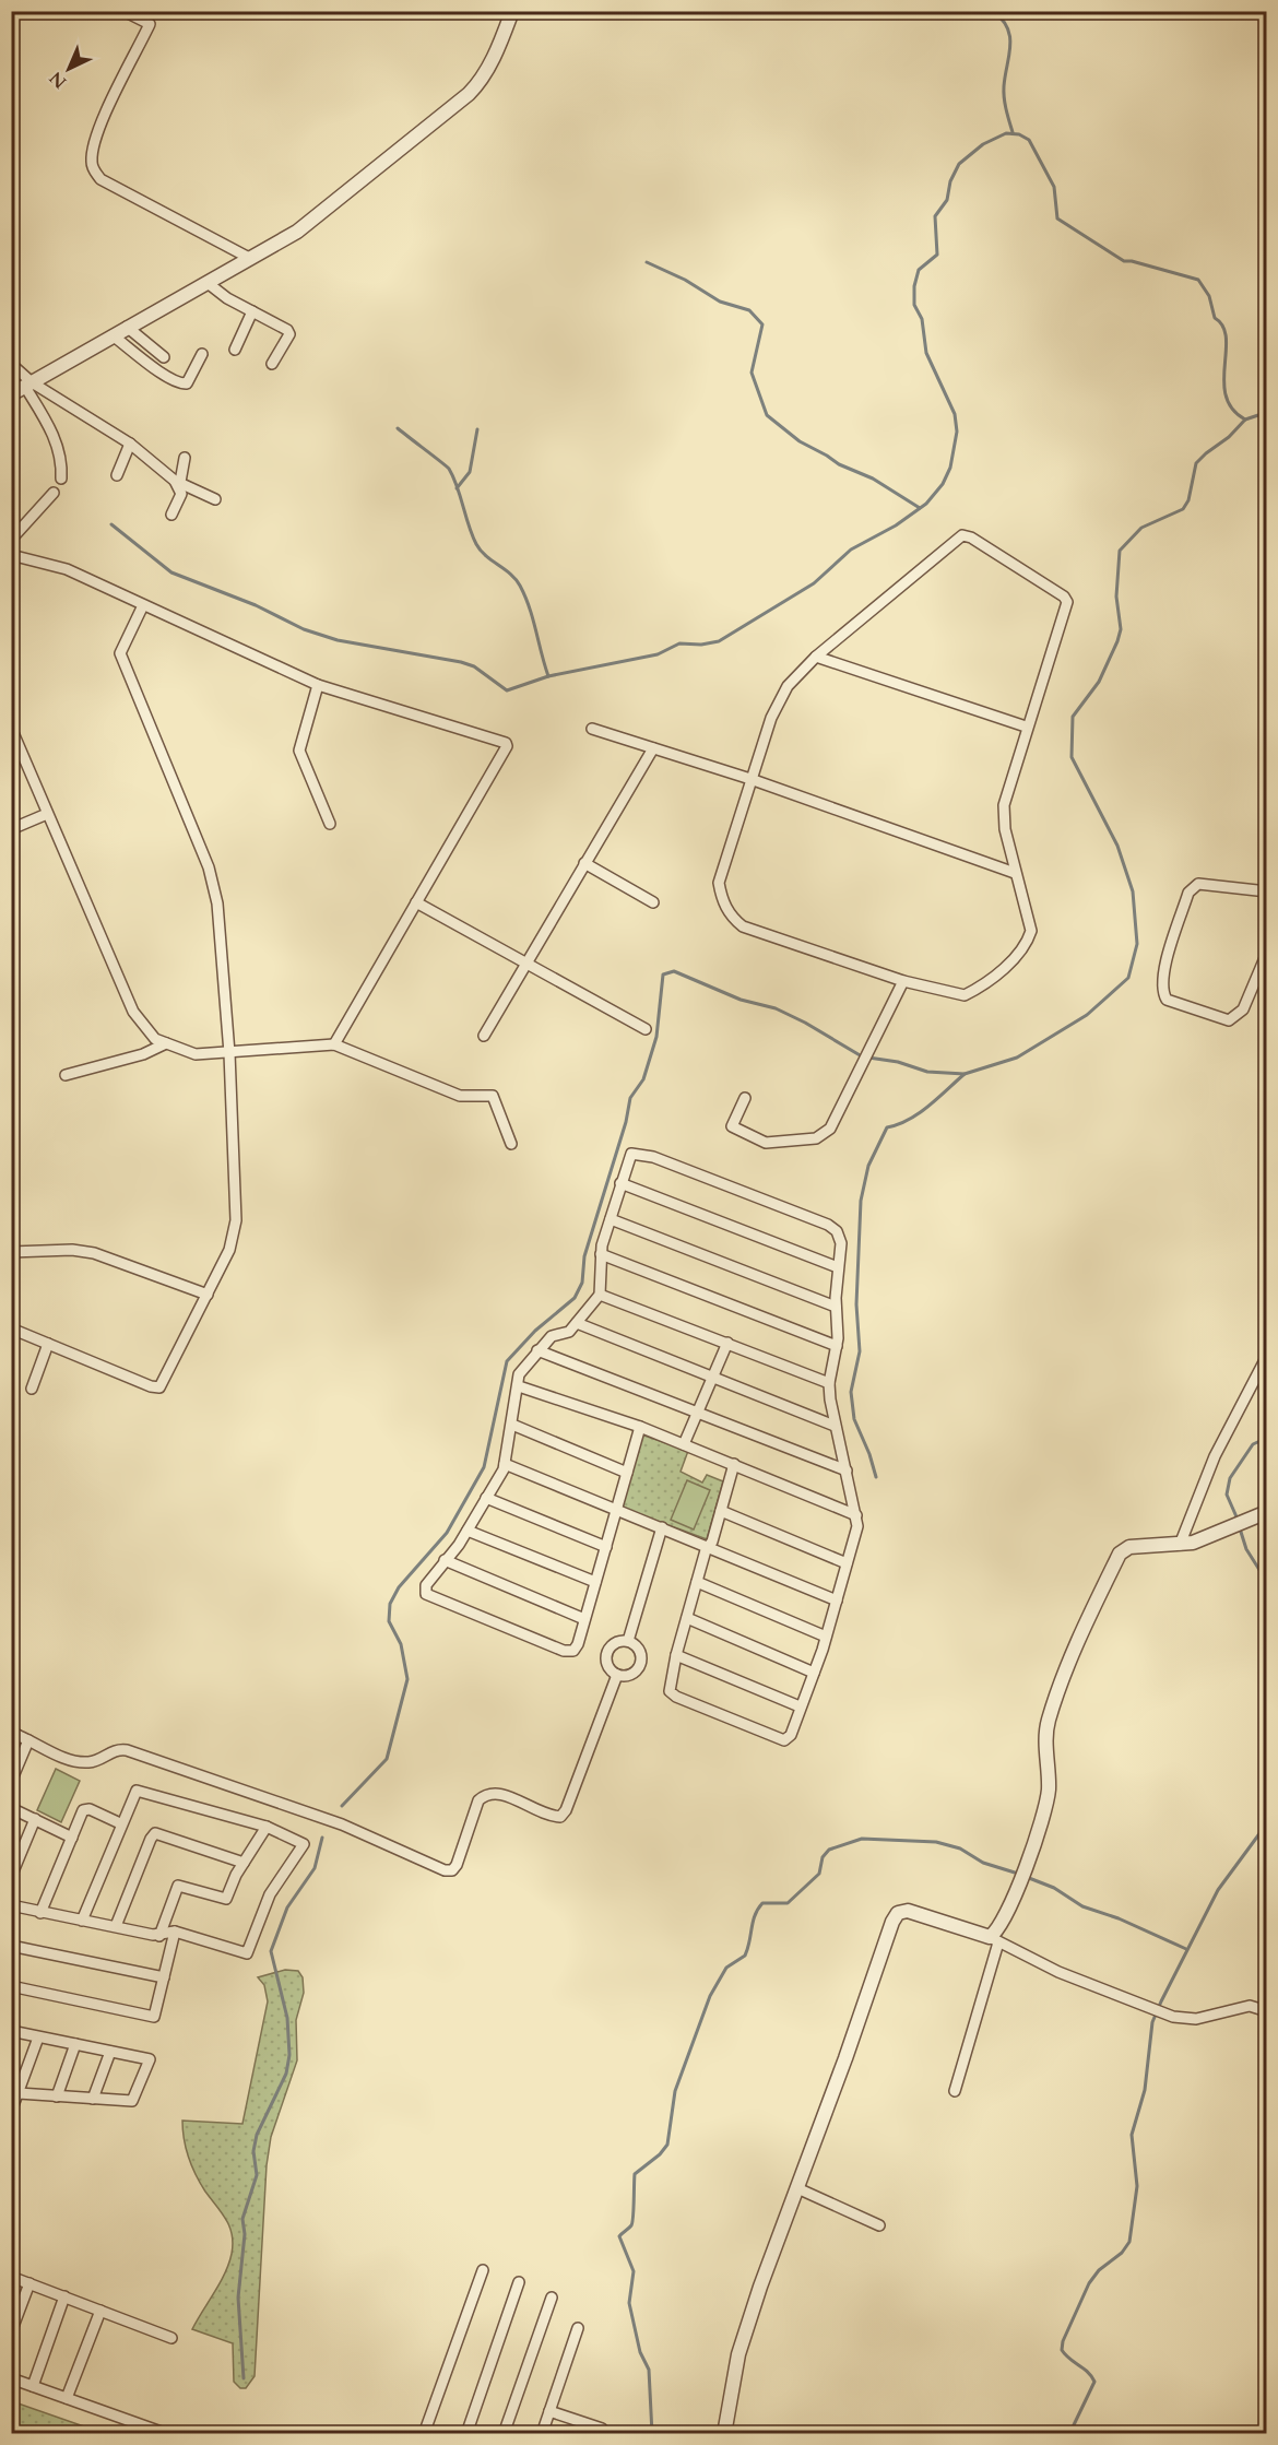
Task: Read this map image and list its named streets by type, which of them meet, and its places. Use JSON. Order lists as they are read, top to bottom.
{
  "north": "bottom left"
}
